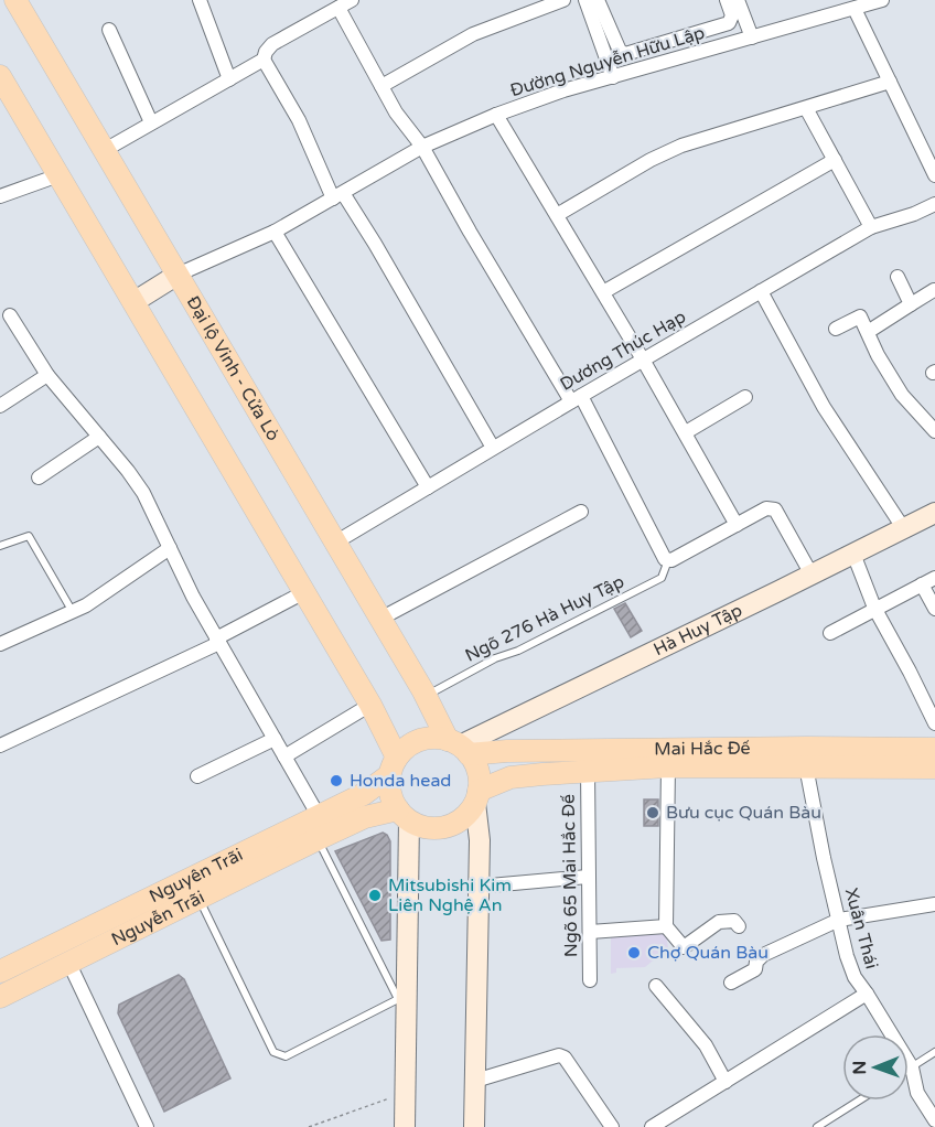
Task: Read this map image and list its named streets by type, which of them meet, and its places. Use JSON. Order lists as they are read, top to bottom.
{
  "streets": {
    "main road": [
      "Đại lộ Vinh - Cửa Lò",
      "Mai Hắc Đế",
      "Nguyên Trãi",
      "Nguyễn Trãi"
    ],
    "street": [
      "Đường Nguyễn Hữu Lập",
      "Dương Thúc Hạp",
      "Hà Huy Tập",
      "Ngõ 65 Mai Hắc Đế",
      "Xuân Thái"
    ],
    "lane": ["Ngõ 276 Hà Huy Tập"]
  },
  "crossings": [
    ["Đường Nguyễn Hữu Lập", "Đại lộ Vinh - Cửa Lò"],
    ["Dương Thúc Hạp", "Đại lộ Vinh - Cửa Lò"],
    ["Đại lộ Vinh - Cửa Lò", "Ngõ 276 Hà Huy Tập"],
    ["Đại lộ Vinh - Cửa Lò", "Hà Huy Tập"],
    ["Đại lộ Vinh - Cửa Lò", "Mai Hắc Đế"],
    ["Đại lộ Vinh - Cửa Lò", "Nguyên Trãi"],
    ["Hà Huy Tập", "Mai Hắc Đế"],
    ["Hà Huy Tập", "Nguyên Trãi"],
    ["Mai Hắc Đế", "Nguyên Trãi"],
    ["Mai Hắc Đế", "Ngõ 65 Mai Hắc Đế"],
    ["Mai Hắc Đế", "Xuân Thái"],
    ["Nguyên Trãi", "Nguyễn Trãi"]
  ],
  "places": [
    "Honda head",
    "Bưu cục Quán Bàu",
    "Mitsubishi Kim Liên Nghệ An",
    "Chợ Quán Bàu"
  ],
  "north": "left"
}
